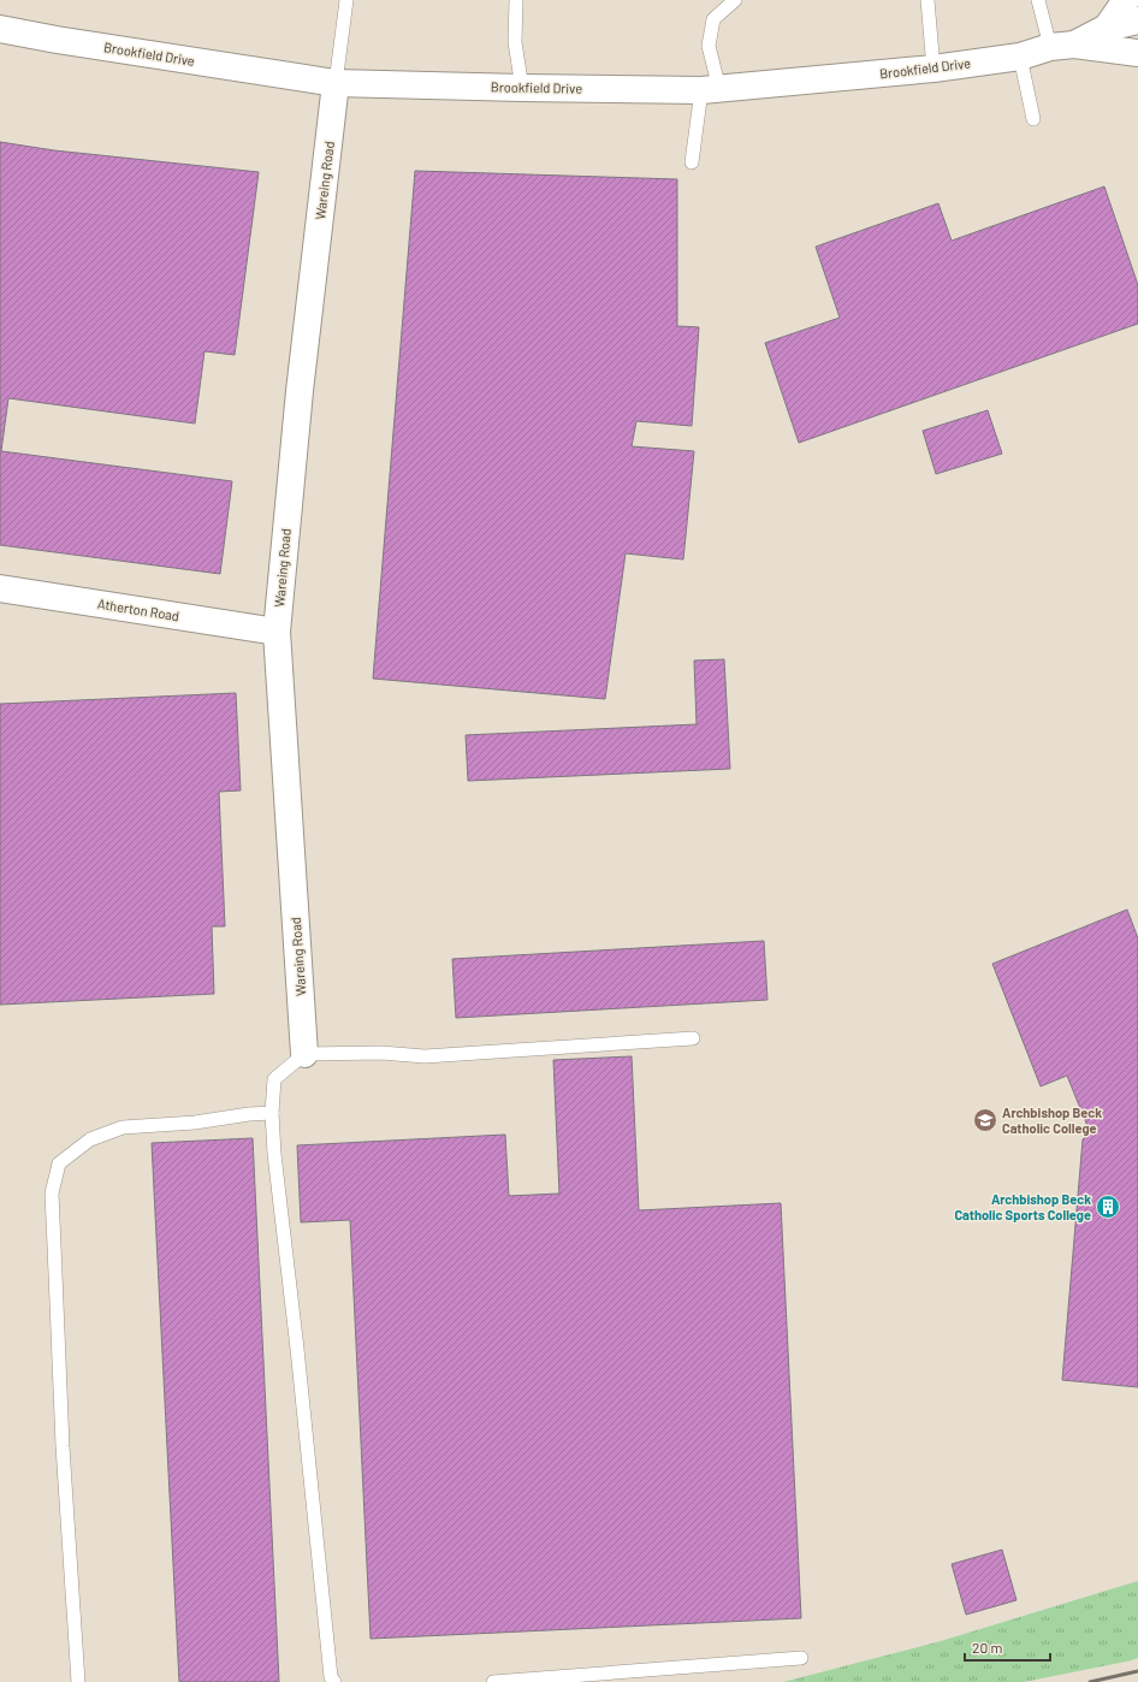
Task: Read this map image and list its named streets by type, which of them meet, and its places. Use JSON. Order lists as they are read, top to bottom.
{
  "streets": {
    "street": ["Brookfield Drive", "Wareing Road", "Atherton Road"]
  },
  "crossings": [
    ["Brookfield Drive", "Wareing Road"],
    ["Wareing Road", "Atherton Road"]
  ],
  "places": {
    "school or university": ["Archbishop Beck Catholic College"],
    "building": ["Archbishop Beck Catholic Sports College"]
  },
  "scale_bar": "20 m"
}
